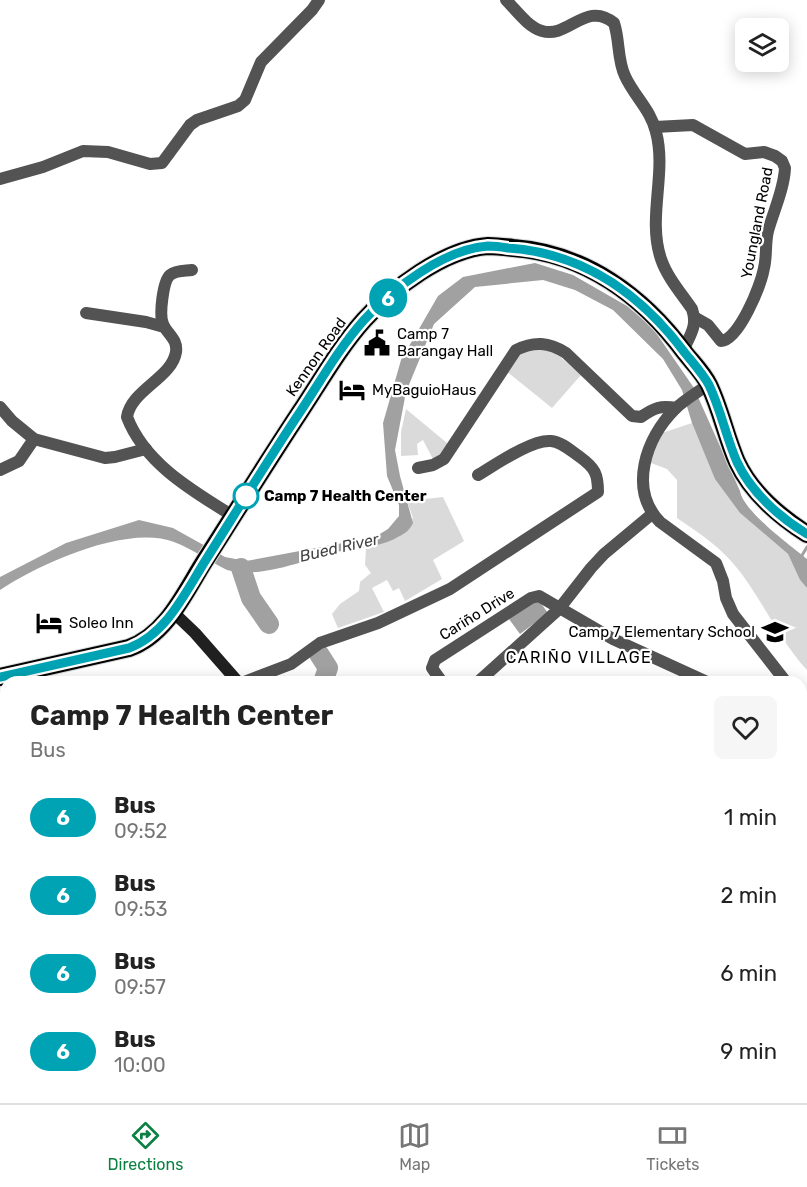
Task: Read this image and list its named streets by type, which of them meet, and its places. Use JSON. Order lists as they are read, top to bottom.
{
  "streets": {
    "highway": ["Kennon Road"],
    "street": ["Youngland Road", "Cariño Drive"]
  },
  "districts": ["CARIÑO VILLAGE"],
  "water": ["Bued River"],
  "places": {
    "public building": ["Camp 7 Barangay Hall"],
    "hotel": ["MyBaguioHaus", "Soleo Inn"],
    "other": ["Camp 7 Health Center"],
    "school or university": ["Camp 7 Elementary School"]
  },
  "lines": ["bus line 6"],
  "page": {
    "on_map": "6",
    "heading": ["Camp 7 Health Center", "Bus"],
    "list": [
      {
        "mark": "6",
        "name": "Bus",
        "note": "09:52",
        "value": "1 min"
      },
      {
        "mark": "6",
        "name": "Bus",
        "note": "09:53",
        "value": "2 min"
      },
      {
        "mark": "6",
        "name": "Bus",
        "note": "09:57",
        "value": "6 min"
      },
      {
        "mark": "6",
        "name": "Bus",
        "note": "10:00",
        "value": "9 min"
      }
    ],
    "tabs": ["Directions", "Map", "Tickets"]
  }
}
